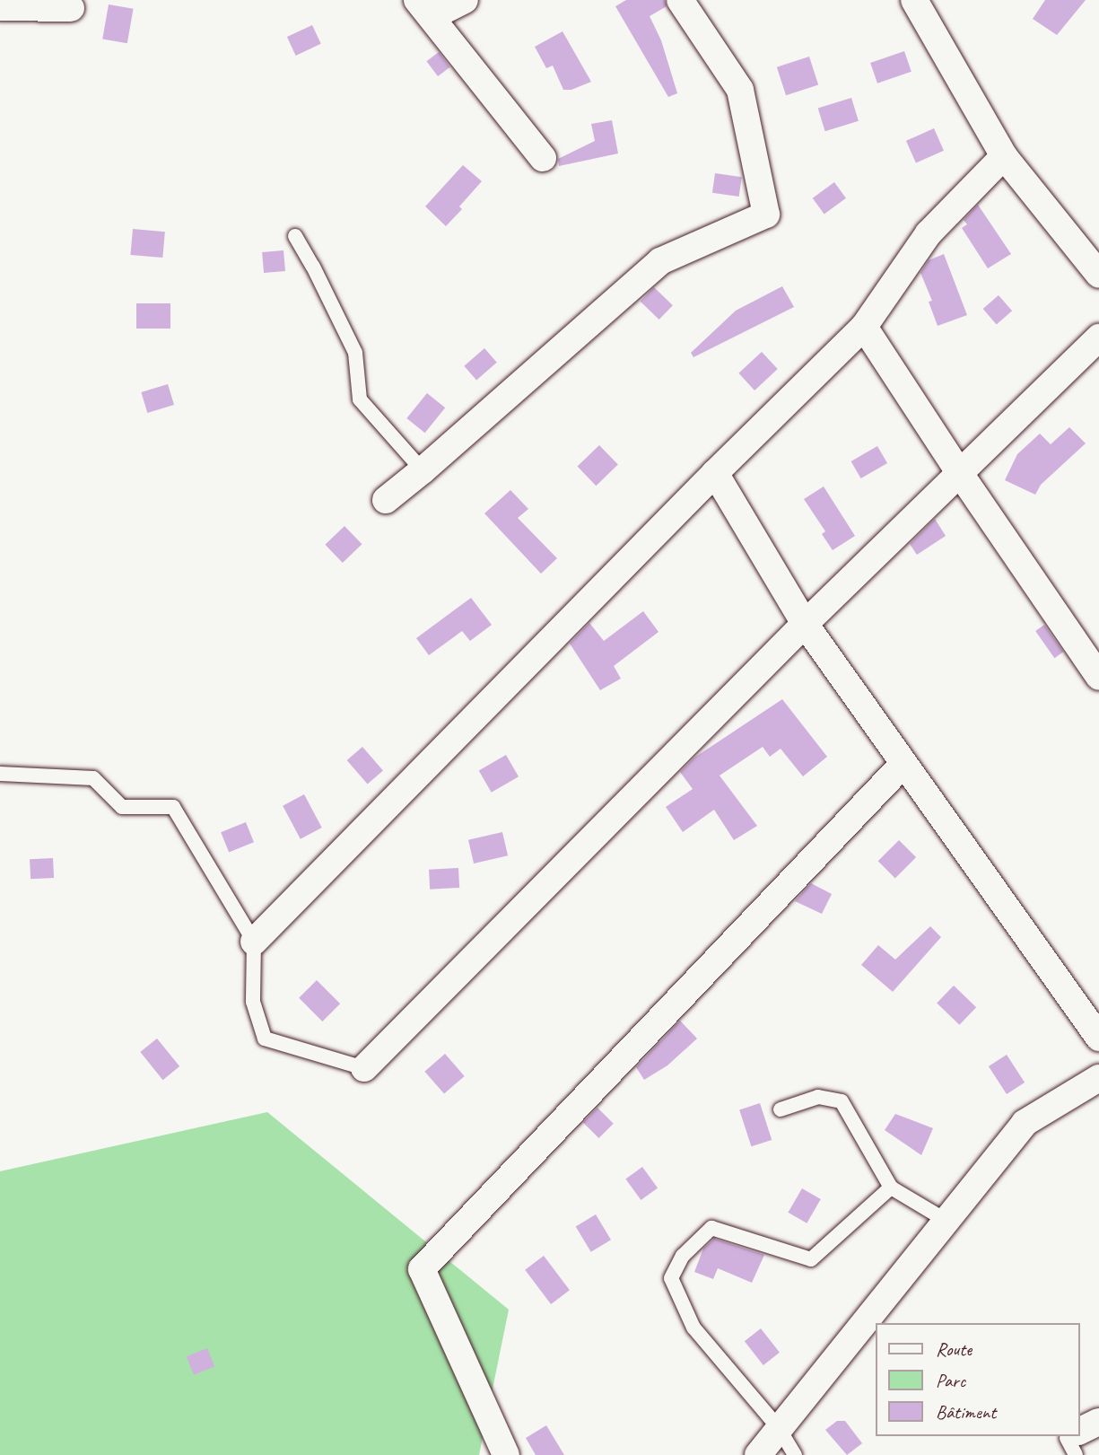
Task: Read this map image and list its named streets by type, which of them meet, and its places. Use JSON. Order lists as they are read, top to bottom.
{
  "legend": ["Route", "Parc", "Bâtiment"]
}
